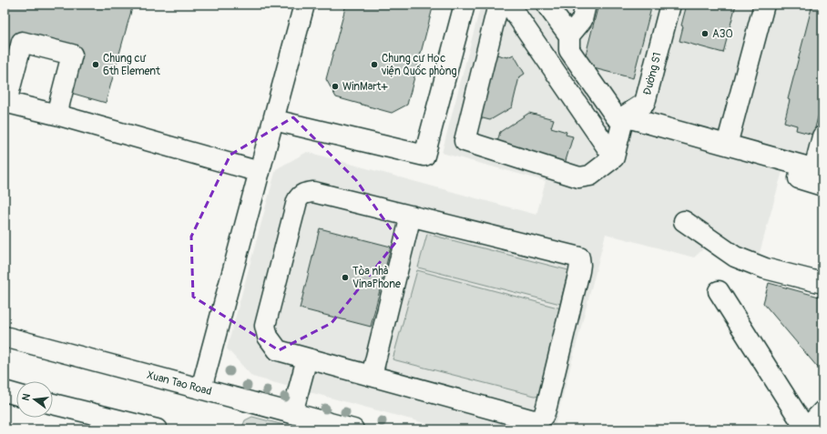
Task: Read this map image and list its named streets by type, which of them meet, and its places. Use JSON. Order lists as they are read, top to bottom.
{
  "streets": {
    "street": ["Đường S1", "Xuan Tao Road"]
  },
  "places": [
    "A30",
    "Chung cư 6th Element",
    "Chung cư Học viện Quốc phòng",
    "WinMart+",
    "Tòa nhà VinaPhone"
  ],
  "north": "left"
}
